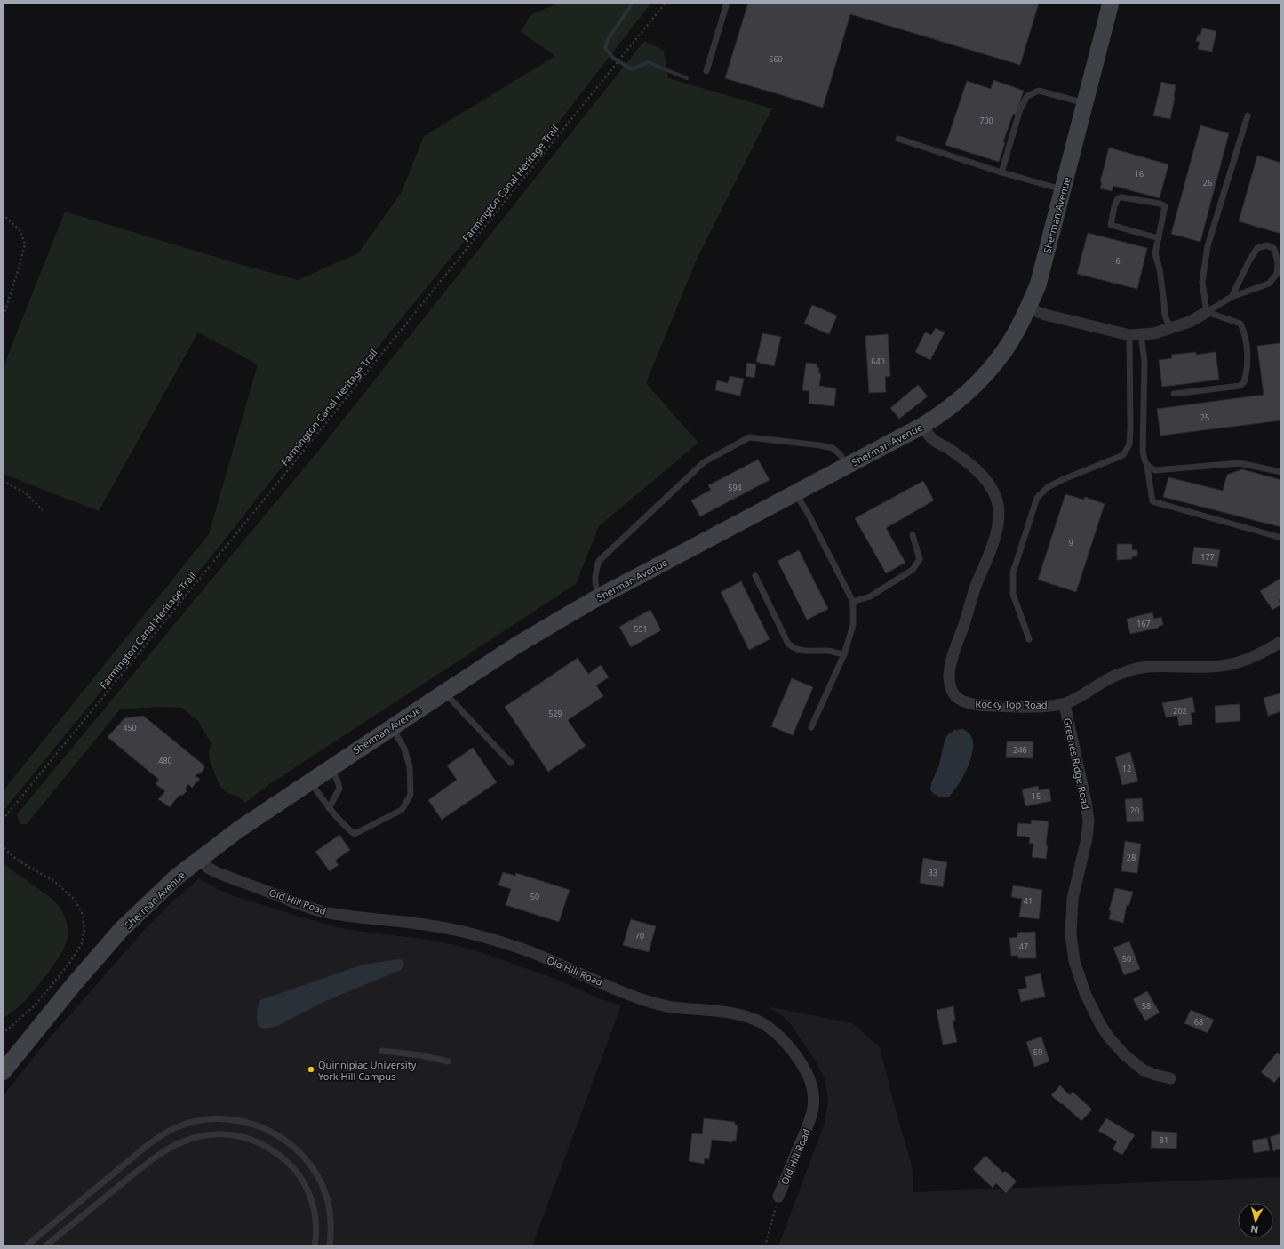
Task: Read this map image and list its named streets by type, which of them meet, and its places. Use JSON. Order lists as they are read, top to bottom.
{
  "streets": {
    "main road": ["Sherman Avenue"],
    "street": ["Rocky Top Road", "Greenes Ridge Road", "Old Hill Road"],
    "path": ["Farmington Canal Heritage Trail"]
  },
  "crossings": [
    ["Sherman Avenue", "Rocky Top Road"],
    ["Sherman Avenue", "Old Hill Road"],
    ["Rocky Top Road", "Greenes Ridge Road"]
  ],
  "places": ["Quinnipiac University York Hill Campus"],
  "house_numbers": [
    "660",
    "700",
    "16",
    "26",
    "6",
    "640",
    "25",
    "594",
    "9",
    "177",
    "167",
    "551",
    "202",
    "529",
    "450",
    "246",
    "480",
    "12",
    "15",
    "20",
    "28",
    "33",
    "50",
    "41",
    "70",
    "47",
    "50",
    "58",
    "68",
    "59",
    "81"
  ],
  "north": "bottom"
}
